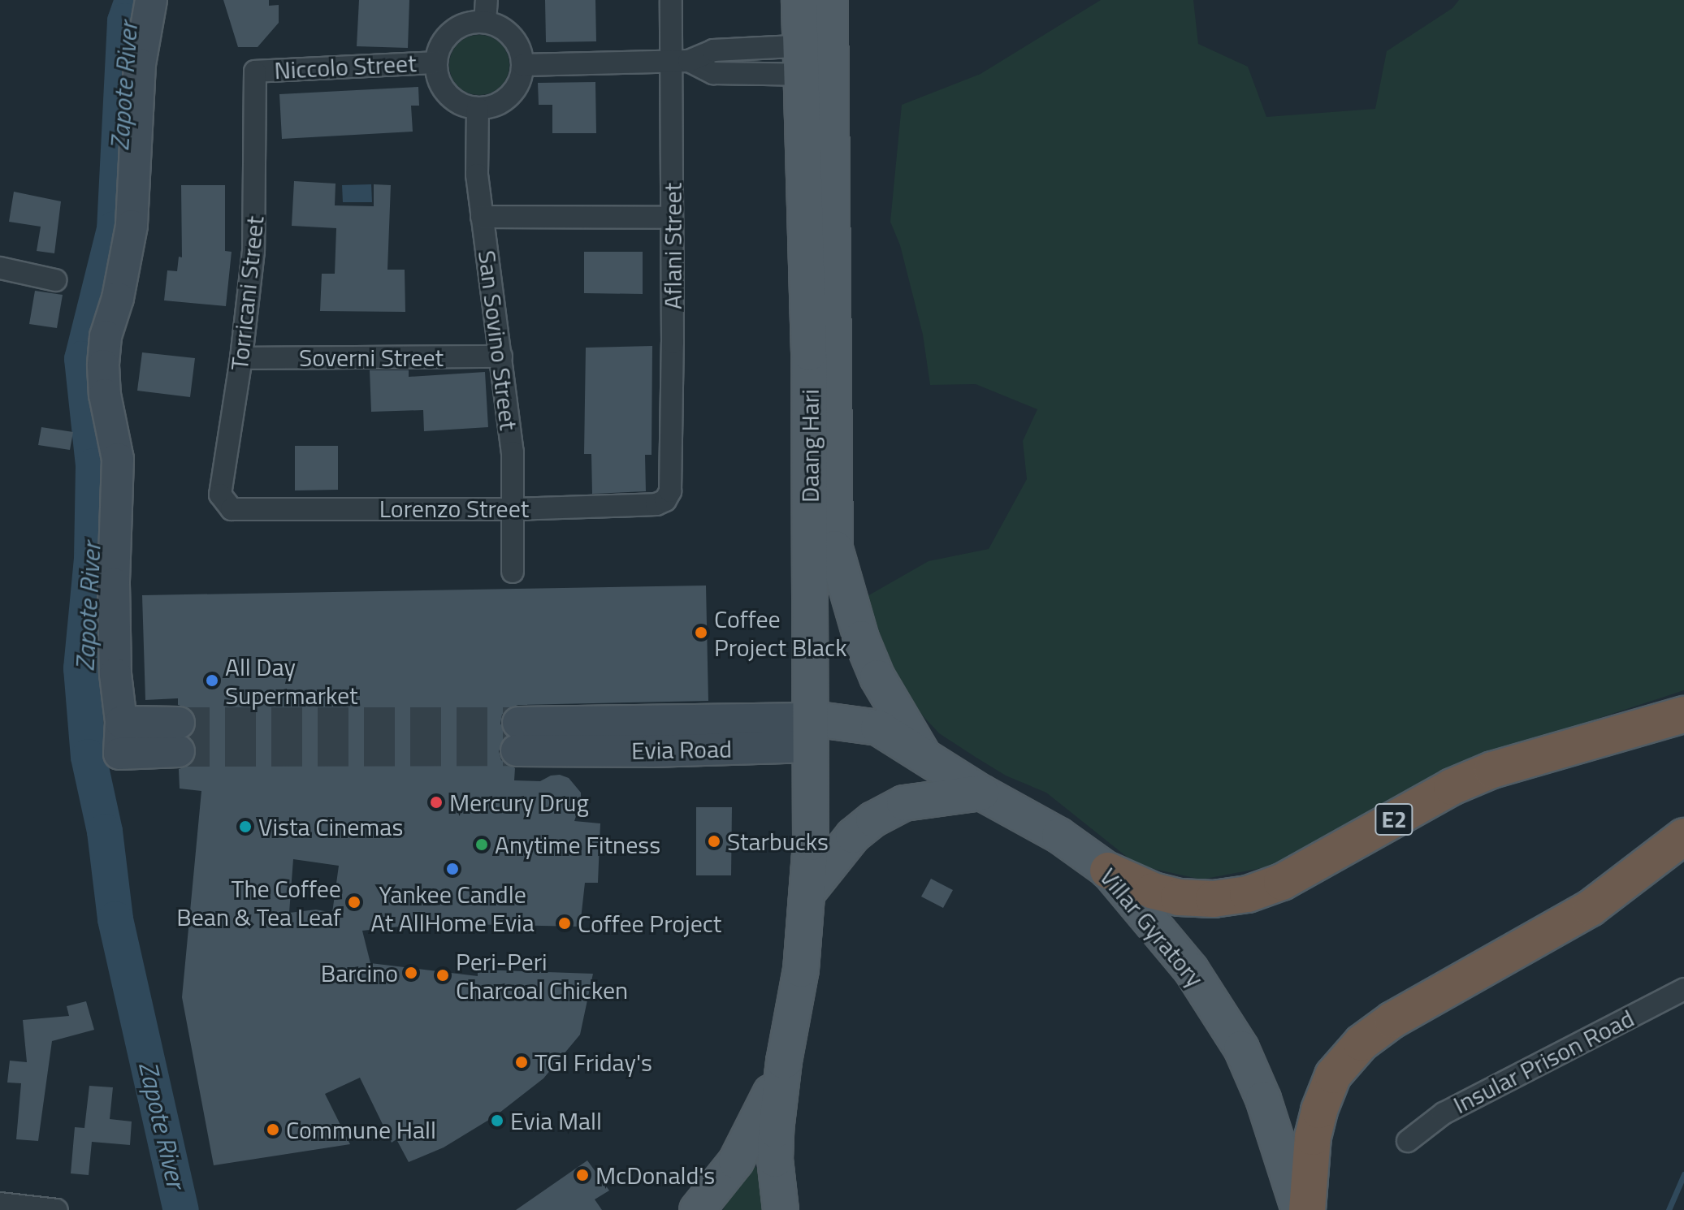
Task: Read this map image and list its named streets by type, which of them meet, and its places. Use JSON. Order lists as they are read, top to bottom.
{
  "streets": {
    "highway": ["E2"],
    "main road": ["Daang Hari", "Evia Road", "Villar Gyratory"],
    "street": [
      "Niccolo Street",
      "Aflani Street",
      "Torricani Street",
      "San Sovino Street",
      "Soverni Street",
      "Lorenzo Street",
      "Insular Prison Road"
    ]
  },
  "crossings": [
    ["Niccolo Street", "Torricani Street"],
    ["Niccolo Street", "San Sovino Street"],
    ["Aflani Street", "Lorenzo Street"],
    ["Torricani Street", "Soverni Street"],
    ["Torricani Street", "Lorenzo Street"],
    ["San Sovino Street", "Soverni Street"],
    ["San Sovino Street", "Lorenzo Street"],
    ["Daang Hari", "Evia Road"],
    ["Daang Hari", "Villar Gyratory"],
    ["E2", "Villar Gyratory"]
  ],
  "water": ["Zapote River"],
  "places": [
    "Coffee Project Black",
    "All Day Supermarket",
    "Mercury Drug",
    "Vista Cinemas",
    "Starbucks",
    "Anytime Fitness",
    "Yankee Candle At AllHome Evia",
    "The Coffee Bean & Tea Leaf",
    "Coffee Project",
    "Barcino",
    "Peri-Peri Charcoal Chicken",
    "TGI Friday's",
    "Evia Mall",
    "Commune Hall",
    "McDonald's"
  ]
}
